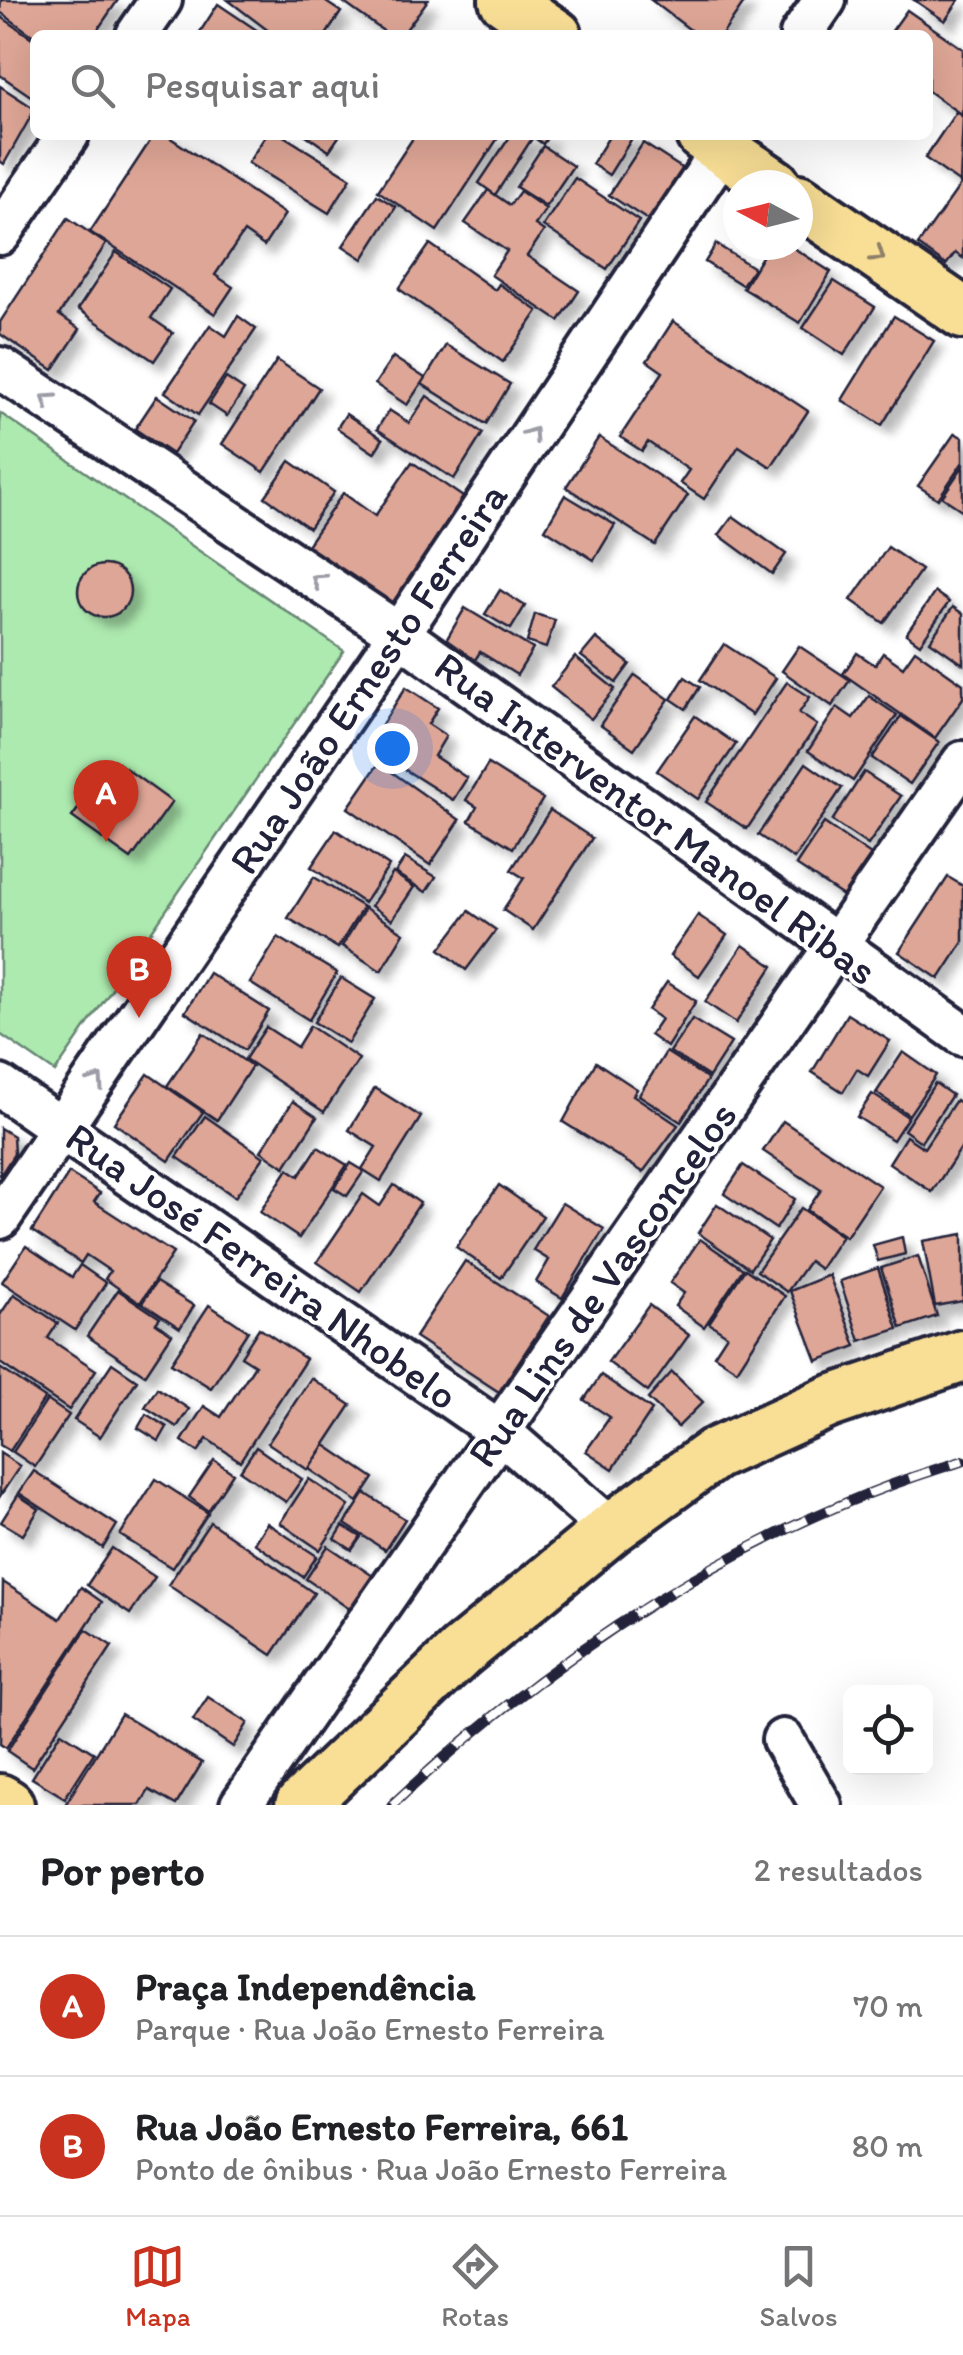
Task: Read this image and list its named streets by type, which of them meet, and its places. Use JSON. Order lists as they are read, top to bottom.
{
  "streets": {
    "street": [
      "Rua João Ernesto Ferreira",
      "Rua Interventor Manoel Ribas",
      "Rua José Ferreira Nhobelo",
      "Rua Lins de Vasconcelos"
    ]
  },
  "crossings": [
    ["Rua João Ernesto Ferreira", "Rua Interventor Manoel Ribas"],
    ["Rua João Ernesto Ferreira", "Rua José Ferreira Nhobelo"],
    ["Rua Interventor Manoel Ribas", "Rua Lins de Vasconcelos"],
    ["Rua José Ferreira Nhobelo", "Rua Lins de Vasconcelos"]
  ],
  "one_way": ["Rua João Ernesto Ferreira", "Rua Interventor Manoel Ribas"],
  "north": "left",
  "page": {
    "search": "Pesquisar aqui",
    "pins": ["A", "B"],
    "heading": ["Por perto", "2 resultados"],
    "list": [
      {
        "mark": "A",
        "name": "Praça Independência",
        "note": "Parque · Rua João Ernesto Ferreira",
        "value": "70 m"
      },
      {
        "mark": "B",
        "name": "Rua João Ernesto Ferreira, 661",
        "note": "Ponto de ônibus · Rua João Ernesto Ferreira",
        "value": "80 m"
      }
    ],
    "nav": ["Mapa", "Rotas", "Salvos"]
  }
}
